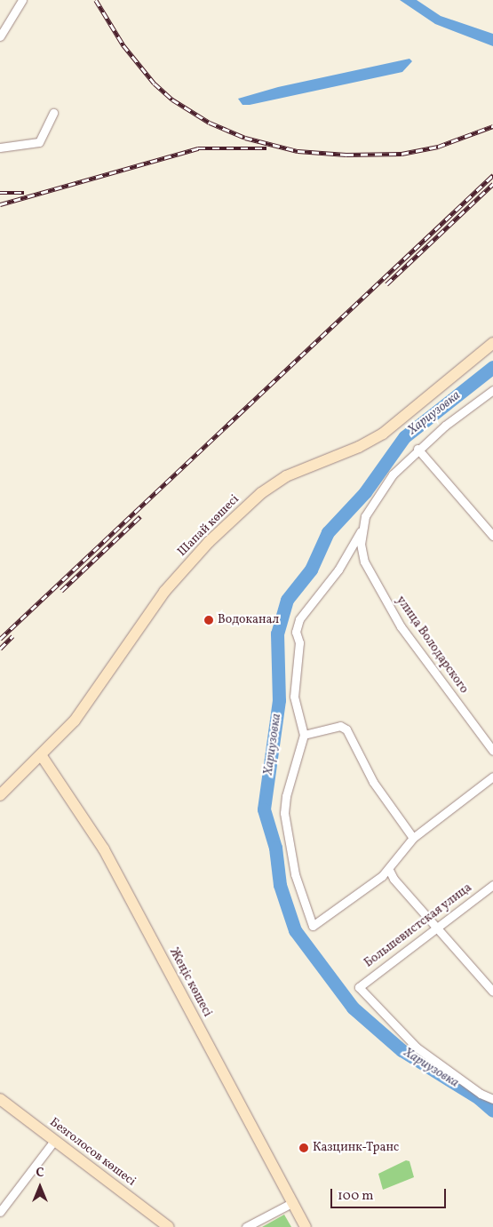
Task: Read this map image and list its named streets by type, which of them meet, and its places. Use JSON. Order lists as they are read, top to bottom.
{
  "streets": {
    "street": [
      "Шапай көшесі",
      "улица Володарского",
      "Большевистская улица",
      "Жеңіс көшесі",
      "Безголосов көшесі"
    ]
  },
  "crossings": [
    ["Шапай көшесі", "Жеңіс көшесі"]
  ],
  "water": ["Хариузовка"],
  "places": ["Водоканал", "Казцинк-Транс"],
  "scale_bar": "100 m",
  "north": "top"
}
